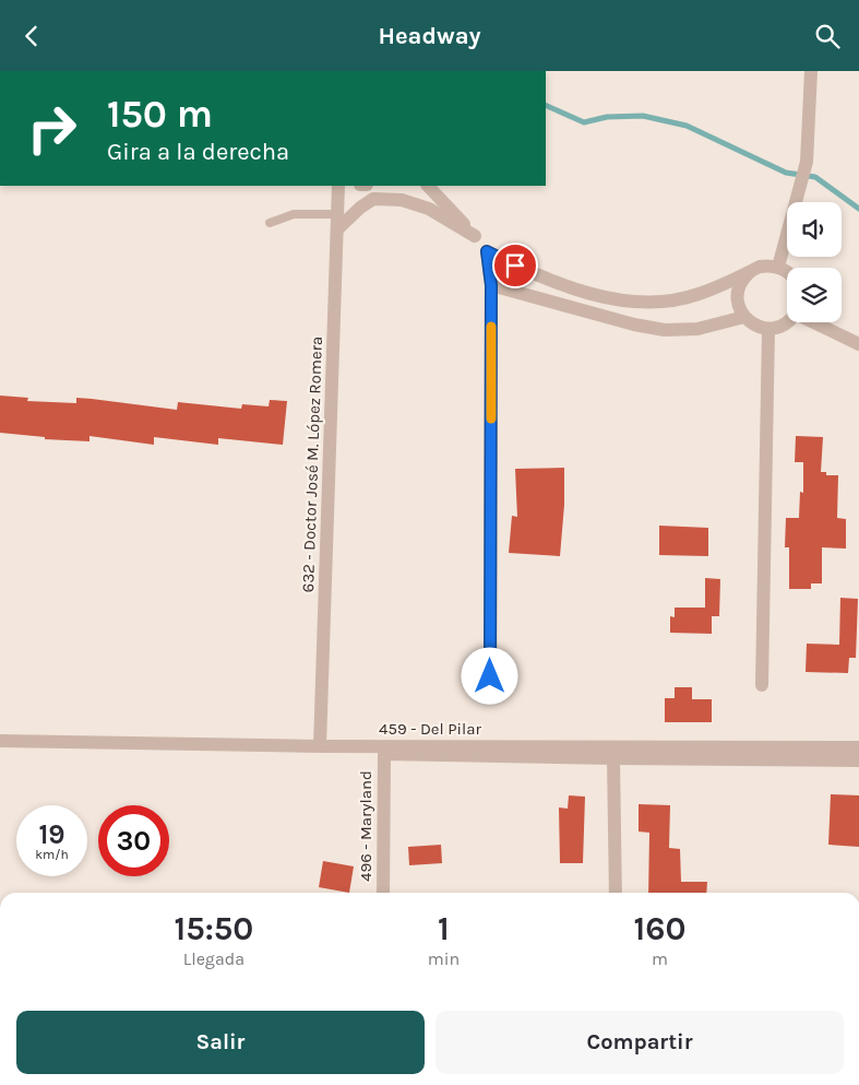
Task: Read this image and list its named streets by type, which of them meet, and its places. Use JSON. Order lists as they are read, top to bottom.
{
  "streets": {
    "street": ["632 - Doctor José M. López Romera", "459 - Del Pilar", "496 - Maryland"]
  },
  "crossings": [
    ["632 - Doctor José M. López Romera", "459 - Del Pilar"]
  ],
  "page": {
    "header": "Headway",
    "turn": ["150 m", "Gira a la derecha"],
    "speed": "19 km/h",
    "limit": "30",
    "eta": [
      "15:50",
      "Llegada",
      "1",
      "min",
      "160",
      "m"
    ],
    "buttons": ["Salir", "Compartir"]
  }
}
